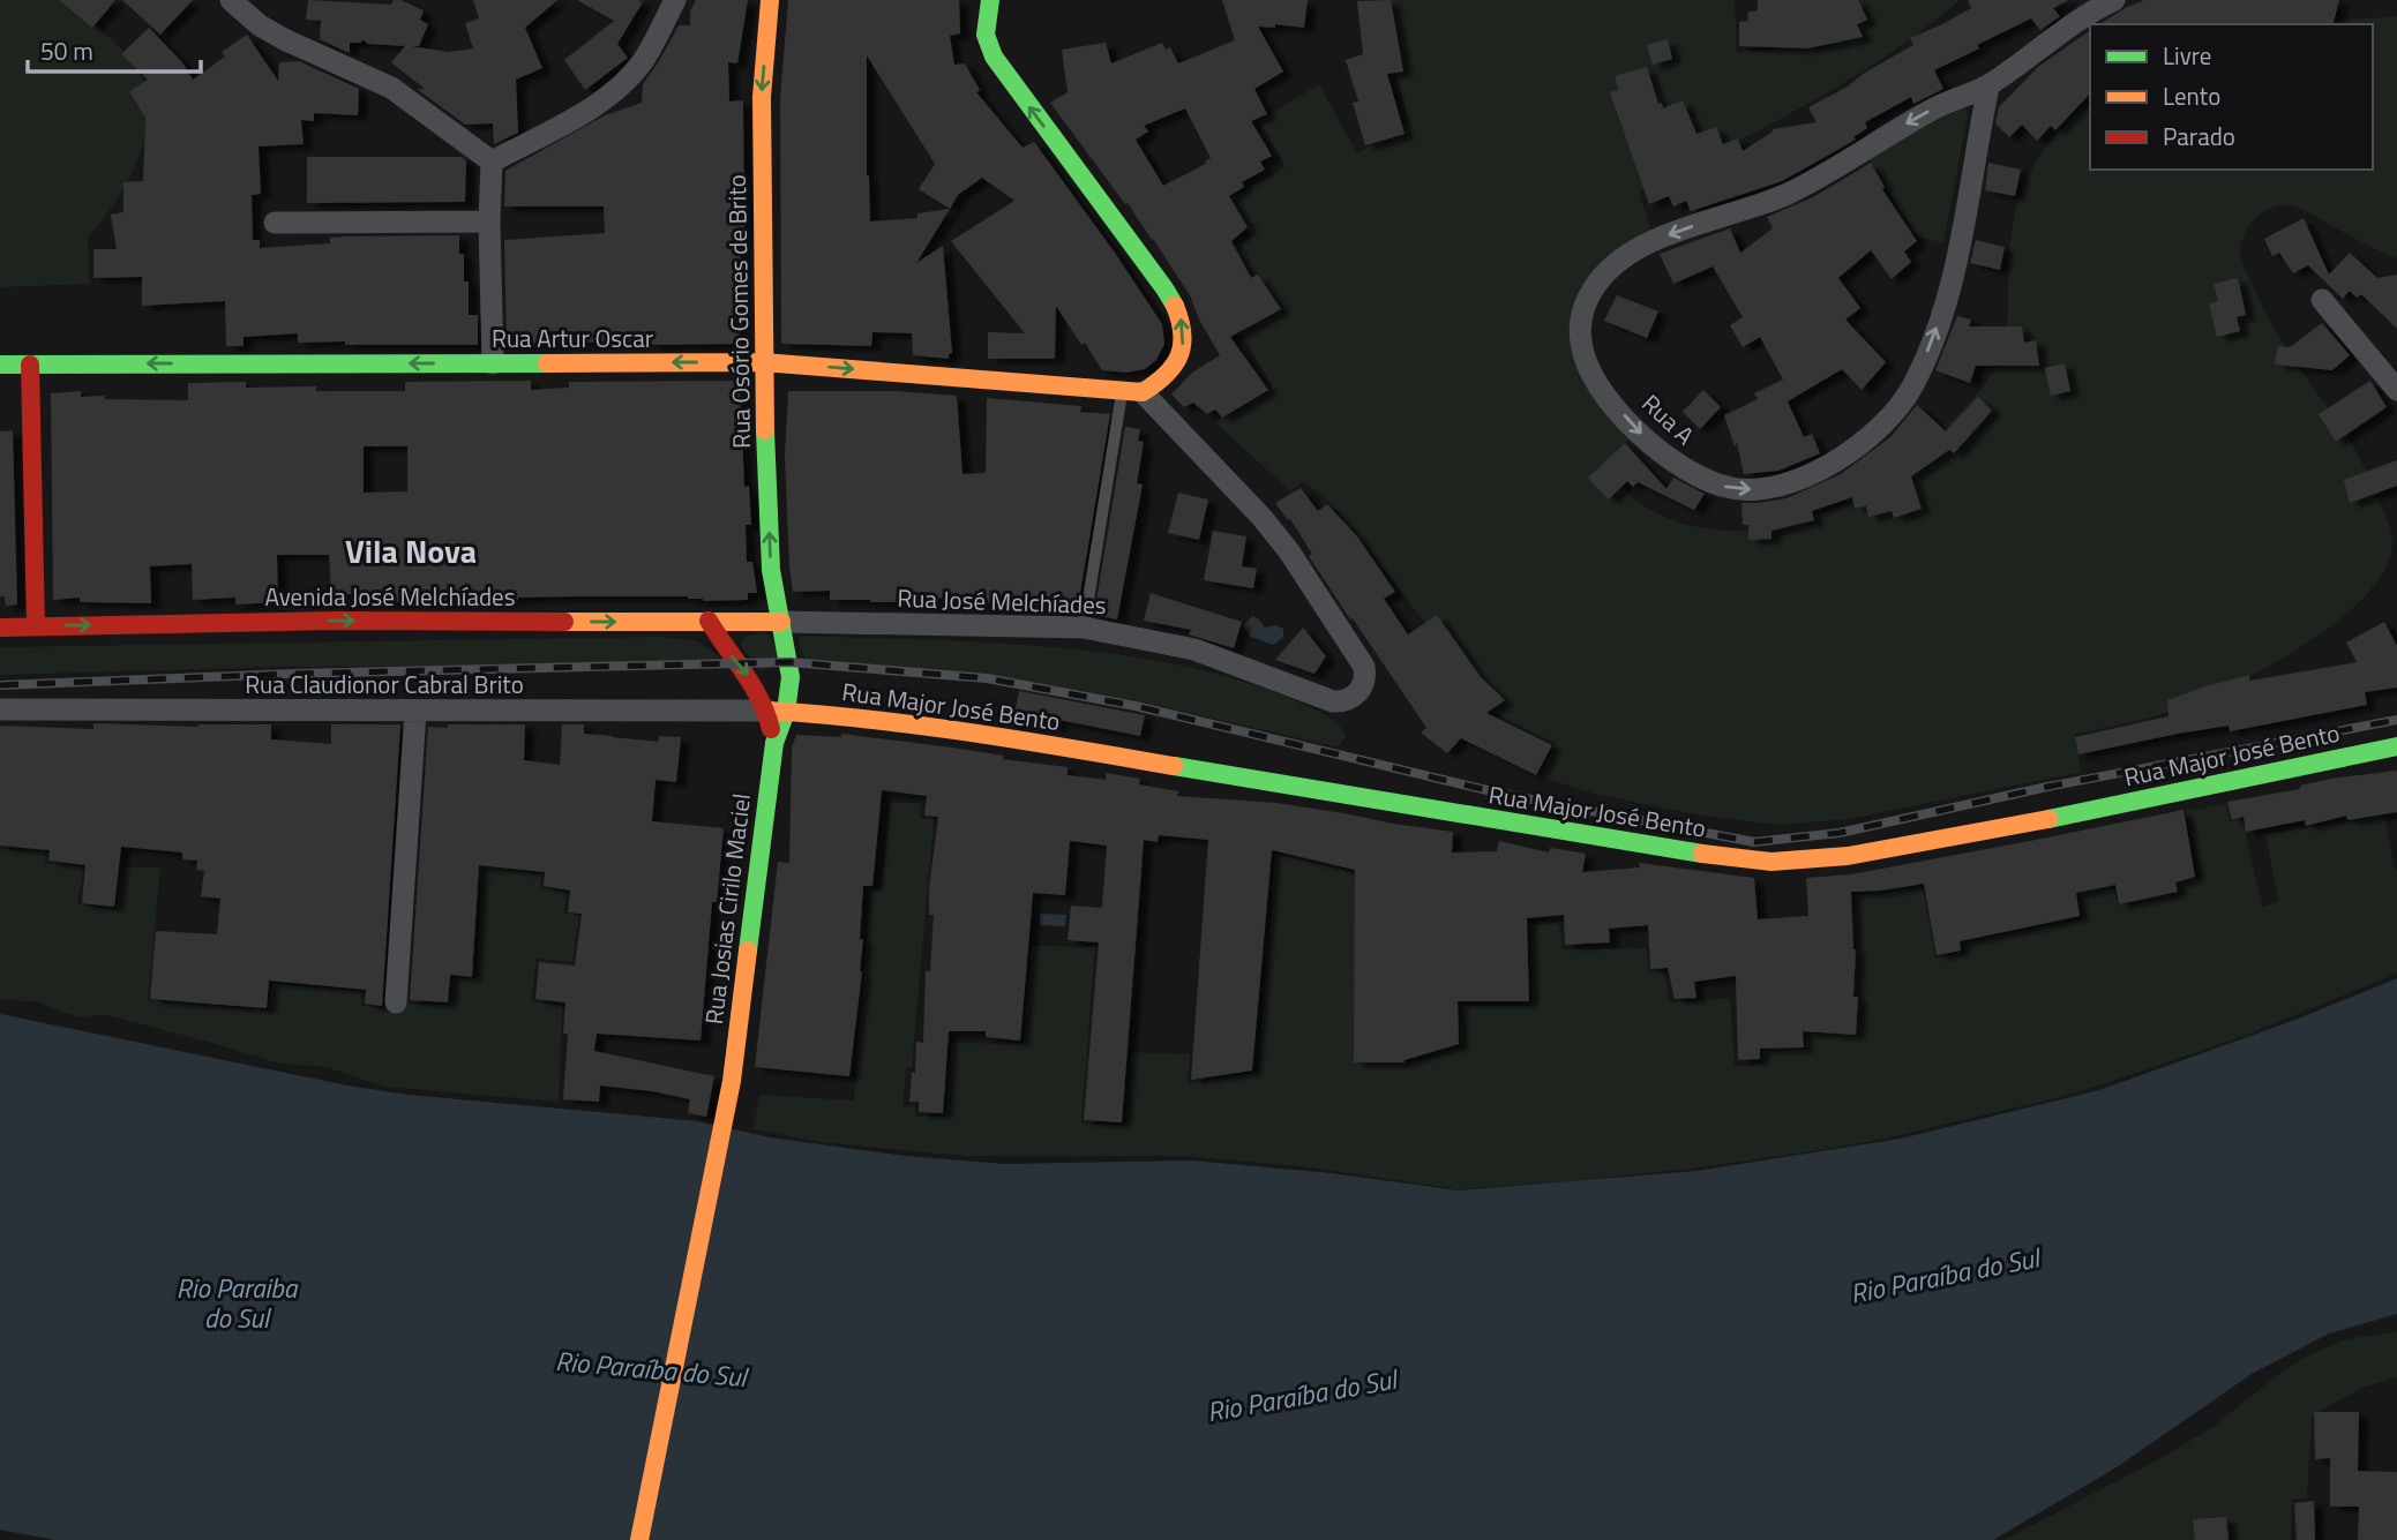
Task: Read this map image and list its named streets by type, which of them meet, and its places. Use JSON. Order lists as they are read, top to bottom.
{
  "streets": {
    "street": [
      "Rua Osório Gomes de Brito",
      "Rua Artur Oscar",
      "Rua A",
      "Avenida José Melchíades",
      "Rua José Melchíades",
      "Rua Claudionor Cabral Brito",
      "Rua Major José Bento",
      "Rua Josias Cirilo Maciel"
    ]
  },
  "crossings": [
    ["Rua Osório Gomes de Brito", "Rua Artur Oscar"],
    ["Rua Osório Gomes de Brito", "Avenida José Melchíades"],
    ["Rua Osório Gomes de Brito", "Rua José Melchíades"],
    ["Rua Osório Gomes de Brito", "Rua Josias Cirilo Maciel"],
    ["Rua Artur Oscar", "Rua José Melchíades"],
    ["Avenida José Melchíades", "Rua José Melchíades"],
    ["Avenida José Melchíades", "Rua Josias Cirilo Maciel"],
    ["Rua José Melchíades", "Rua Josias Cirilo Maciel"],
    ["Rua Claudionor Cabral Brito", "Rua Major José Bento"],
    ["Rua Claudionor Cabral Brito", "Rua Josias Cirilo Maciel"],
    ["Rua Major José Bento", "Rua Josias Cirilo Maciel"]
  ],
  "one_way": ["Avenida José Melchíades"],
  "districts": ["Vila Nova"],
  "water": ["Rio Paraíba do Sul", "Rio Paraiba do Sul"],
  "legend": ["Livre", "Lento", "Parado"],
  "scale_bar": "50 m"
}
